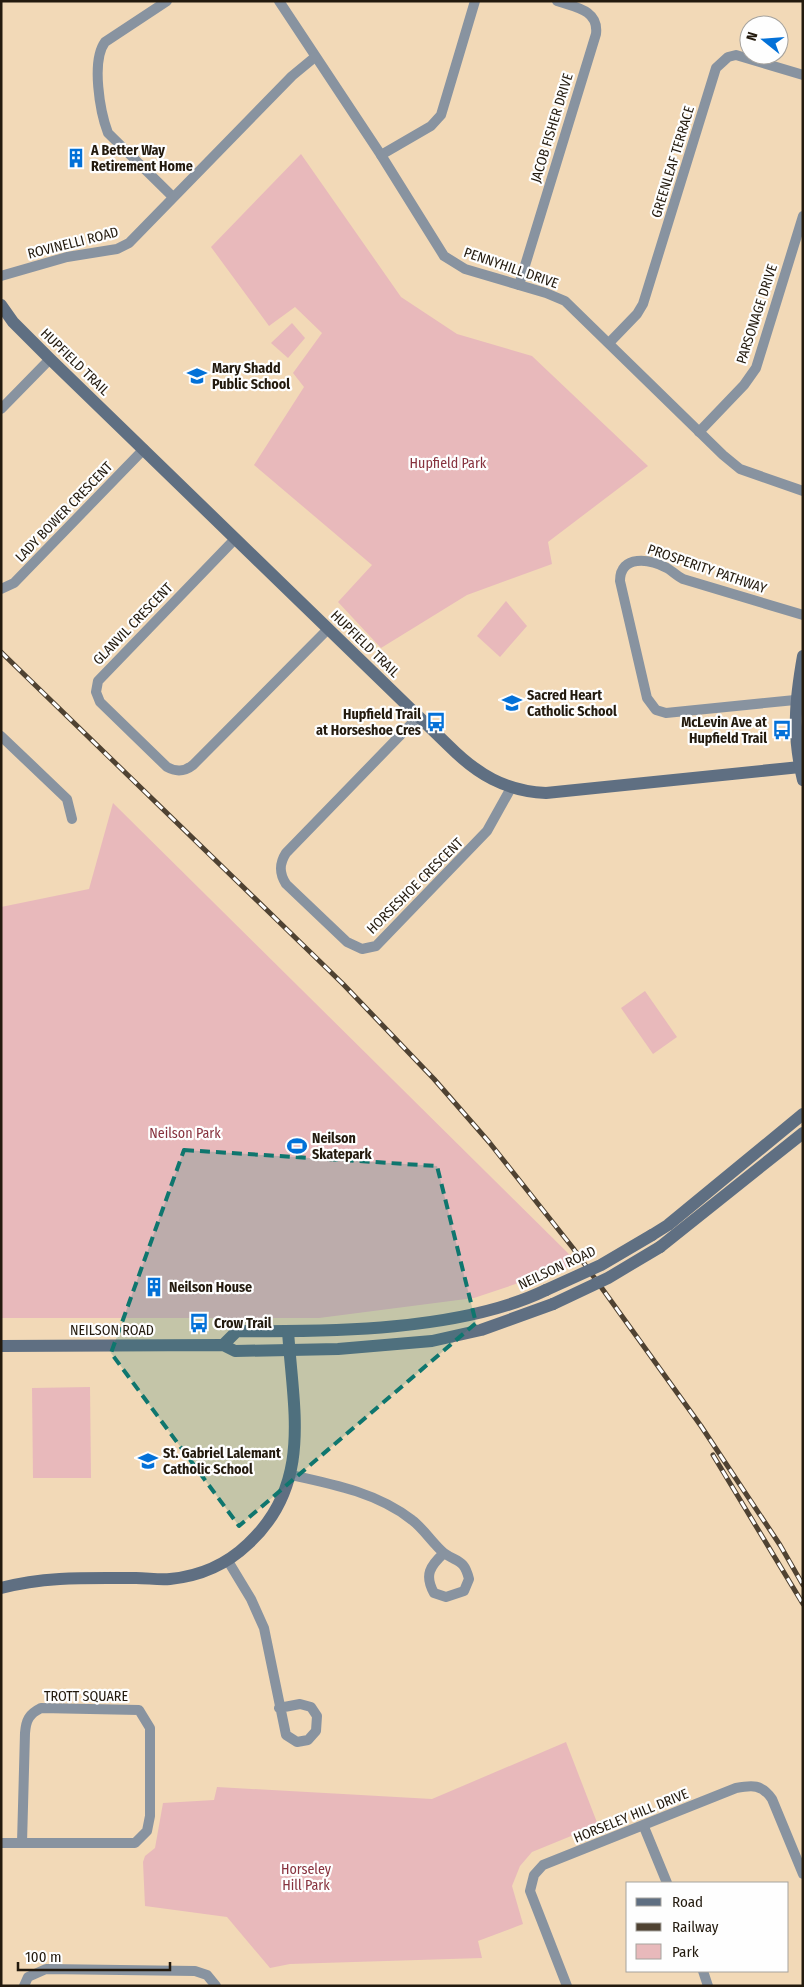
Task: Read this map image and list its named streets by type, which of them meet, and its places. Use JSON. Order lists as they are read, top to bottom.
{
  "streets": {
    "street": [
      "JACOB FISHER DRIVE",
      "GREENLEAF TERRACE",
      "ROVINELLI ROAD",
      "PENNYHILL DRIVE",
      "PARSONAGE DRIVE",
      "HUPFIELD TRAIL",
      "LADY BOWER CRESCENT",
      "PROSPERITY PATHWAY",
      "GLANVIL CRESCENT",
      "HORSESHOE CRESCENT",
      "NEILSON ROAD",
      "TROTT SQUARE",
      "HORSELEY HILL DRIVE"
    ]
  },
  "crossings": [
    ["JACOB FISHER DRIVE", "PENNYHILL DRIVE"],
    ["GREENLEAF TERRACE", "PENNYHILL DRIVE"],
    ["ROVINELLI ROAD", "PENNYHILL DRIVE"],
    ["PENNYHILL DRIVE", "PARSONAGE DRIVE"],
    ["HUPFIELD TRAIL", "LADY BOWER CRESCENT"],
    ["HUPFIELD TRAIL", "GLANVIL CRESCENT"],
    ["HUPFIELD TRAIL", "HORSESHOE CRESCENT"]
  ],
  "parks": ["Hupfield Park", "Neilson Park", "Horseley Hill Park"],
  "places": {
    "building": ["A Better Way Retirement Home", "Neilson House"],
    "school or university": ["Mary Shadd Public School", "Sacred Heart Catholic School", "St. Gabriel Lalemant Catholic School"],
    "bus stop": ["Hupfield Trail at Horseshoe Cres", "McLevin Ave at Hupfield Trail", "Crow Trail"],
    "sports": ["Neilson Skatepark"]
  },
  "legend": ["Road", "Railway", "Park"],
  "scale_bar": "100 m",
  "north": "left"
}
